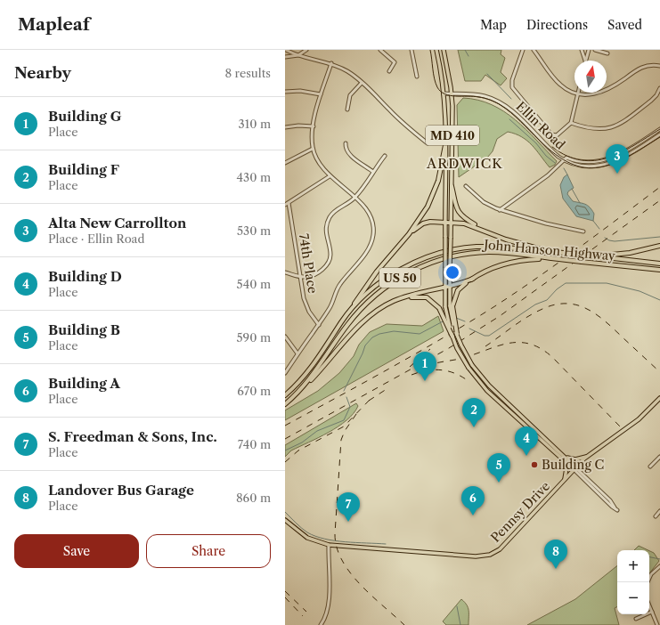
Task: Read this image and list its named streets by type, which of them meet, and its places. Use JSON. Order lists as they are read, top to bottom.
{
  "streets": {
    "highway": ["John Hanson Highway", "US 50"],
    "main road": ["MD 410", "Pennsy Drive"],
    "street": ["Ellin Road", "74th Place"]
  },
  "crossings": [
    ["Ellin Road", "MD 410"],
    ["MD 410", "Pennsy Drive"]
  ],
  "districts": ["ARDWICK"],
  "places": ["Building C"],
  "north": "top",
  "page": {
    "header": "Mapleaf",
    "nav": ["Map", "Directions", "Saved"],
    "heading": ["Nearby", "8 results"],
    "list": [
      {
        "mark": "1",
        "name": "Building G",
        "note": "Place",
        "value": "310 m"
      },
      {
        "mark": "2",
        "name": "Building F",
        "note": "Place",
        "value": "430 m"
      },
      {
        "mark": "3",
        "name": "Alta New Carrollton",
        "note": "Place · Ellin Road",
        "value": "530 m"
      },
      {
        "mark": "4",
        "name": "Building D",
        "note": "Place",
        "value": "540 m"
      },
      {
        "mark": "5",
        "name": "Building B",
        "note": "Place",
        "value": "590 m"
      },
      {
        "mark": "6",
        "name": "Building A",
        "note": "Place",
        "value": "670 m"
      },
      {
        "mark": "7",
        "name": "S. Freedman & Sons, Inc.",
        "note": "Place",
        "value": "740 m"
      },
      {
        "mark": "8",
        "name": "Landover Bus Garage",
        "note": "Place",
        "value": "860 m"
      }
    ],
    "pins": [
      "3",
      "1",
      "2",
      "4",
      "5",
      "6",
      "7",
      "8"
    ],
    "buttons": ["Save", "Share"],
    "map_buttons": ["+", "−"]
  }
}
